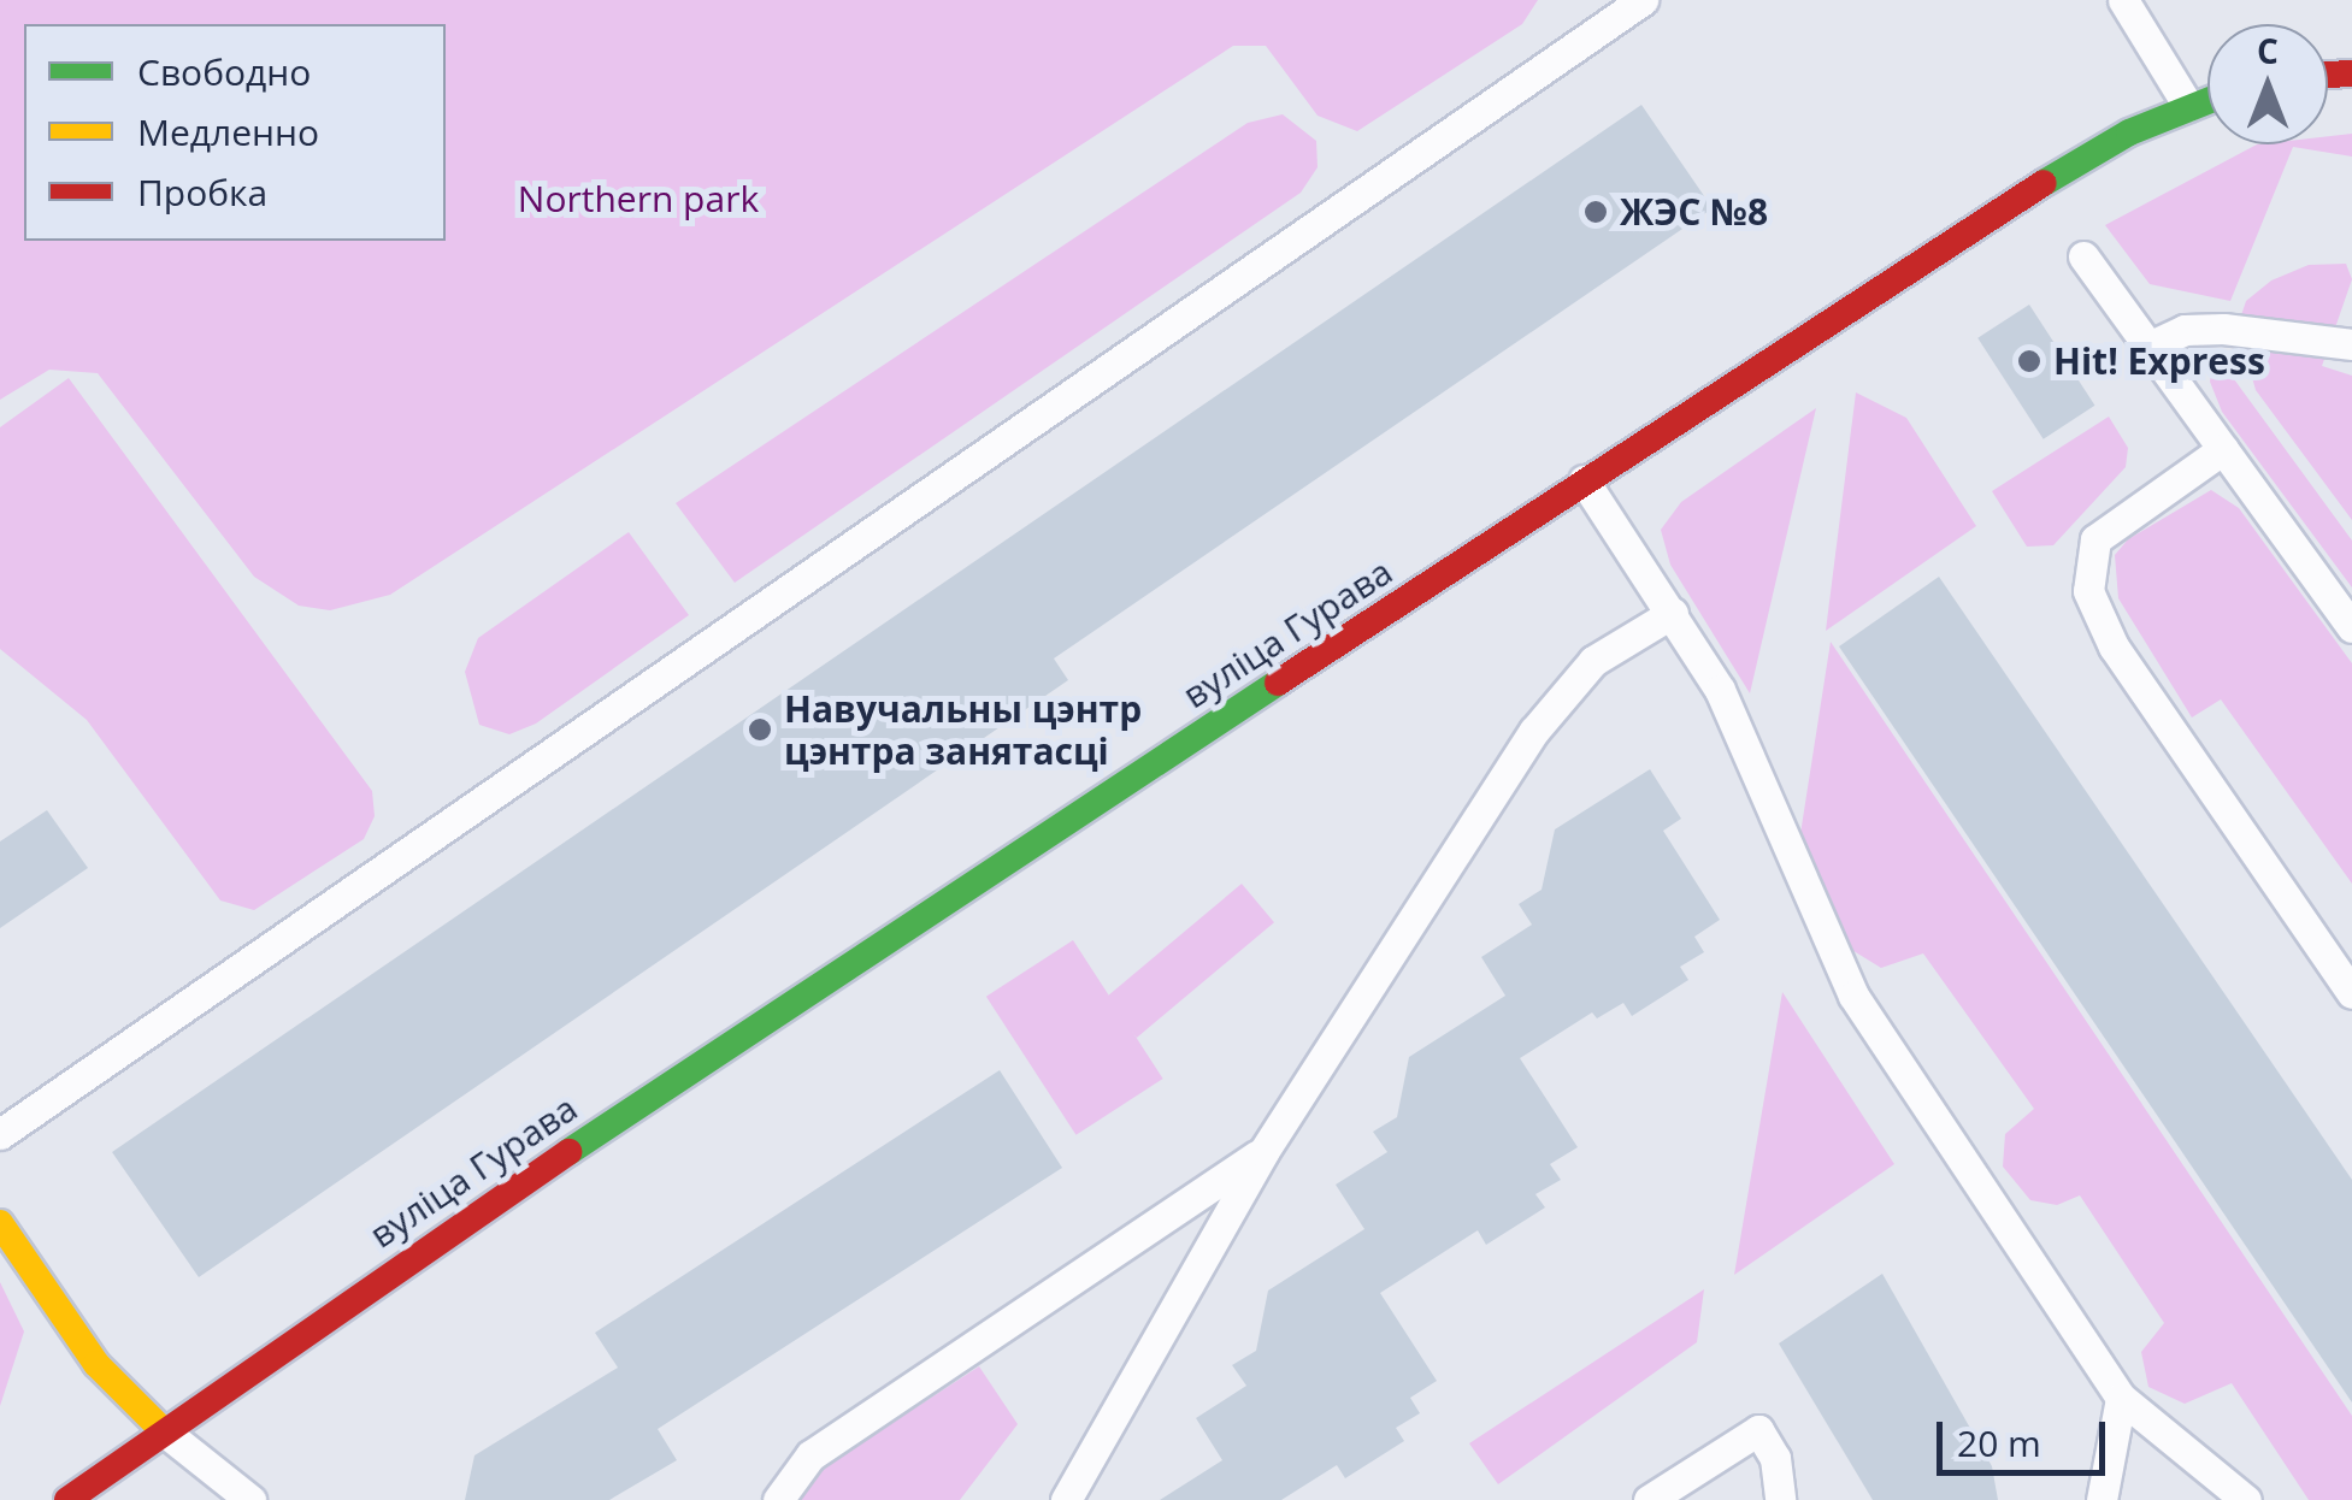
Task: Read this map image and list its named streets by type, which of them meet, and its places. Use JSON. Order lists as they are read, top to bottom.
{
  "streets": {
    "street": ["вуліца Гурава"]
  },
  "parks": ["Northern park"],
  "places": ["ЖЭС №8", "Hit! Express", "Навучальны цэнтр цэнтра занятасці"],
  "legend": ["Свободно", "Медленно", "Пробка"],
  "scale_bar": "20 m",
  "north": "top"
}
